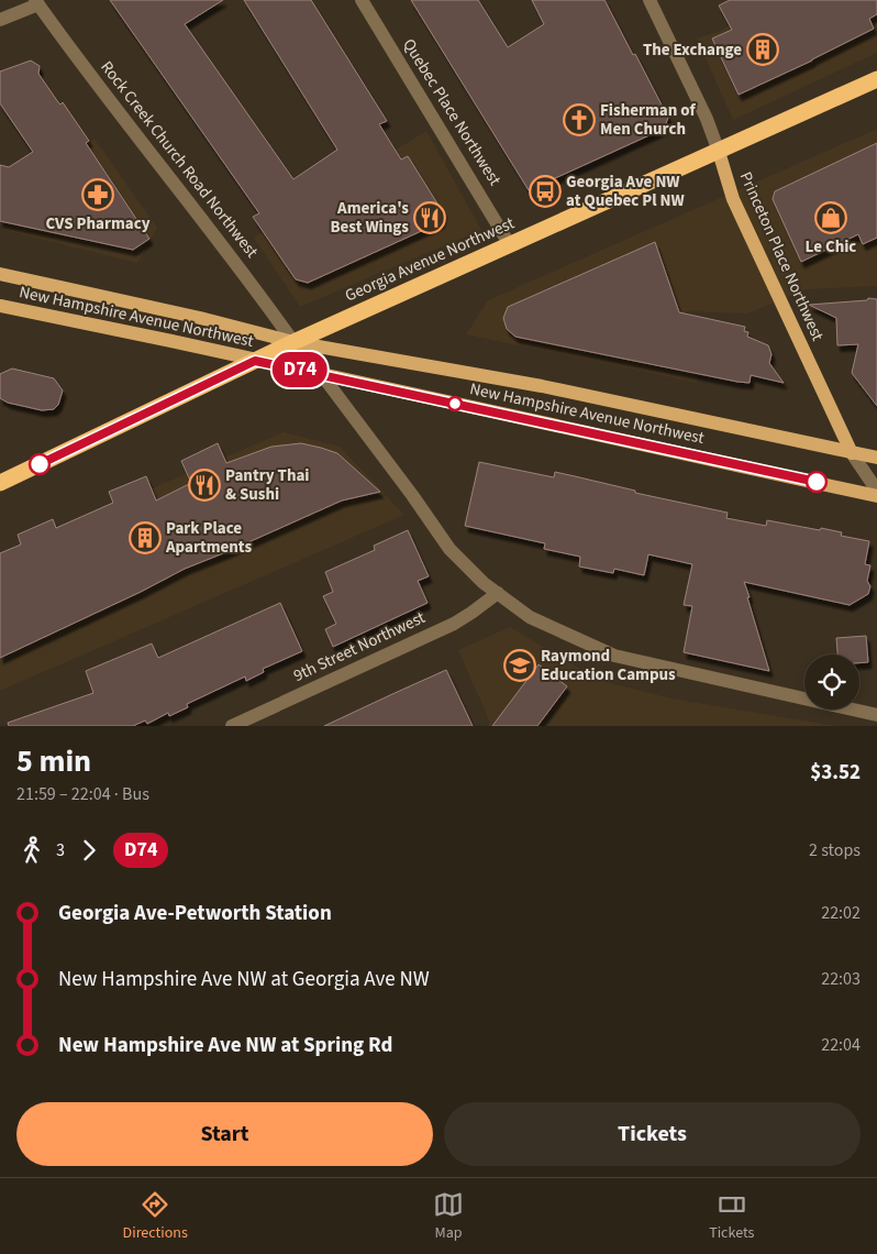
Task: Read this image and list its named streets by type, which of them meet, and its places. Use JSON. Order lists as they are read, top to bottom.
{
  "streets": {
    "highway": ["Georgia Avenue Northwest"],
    "main road": ["Princeton Place Northwest", "New Hampshire Avenue Northwest"],
    "street": ["Quebec Place Northwest", "Rock Creek Church Road Northwest", "9th Street Northwest"]
  },
  "crossings": [
    ["Quebec Place Northwest", "Georgia Avenue Northwest"],
    ["Rock Creek Church Road Northwest", "Georgia Avenue Northwest"],
    ["Rock Creek Church Road Northwest", "New Hampshire Avenue Northwest"],
    ["Princeton Place Northwest", "Georgia Avenue Northwest"],
    ["Princeton Place Northwest", "New Hampshire Avenue Northwest"],
    ["Georgia Avenue Northwest", "New Hampshire Avenue Northwest"]
  ],
  "places": {
    "building": ["The Exchange", "Park Place Apartments"],
    "church": ["Fisherman of Men Church"],
    "bus stop": ["Georgia Ave NW at Quebec Pl NW"],
    "pharmacy": ["CVS Pharmacy"],
    "restaurant": ["America's Best Wings", "Pantry Thai & Sushi"],
    "shop": ["Le Chic"],
    "school or university": ["Raymond Education Campus"]
  },
  "lines": ["bus line D74"],
  "page": {
    "on_map": "D74",
    "heading": ["5 min", "21:59 – 22:04 · Bus", "$3.52"],
    "legs": ["3", "D74", "2 stops"],
    "list": [
      {
        "name": "Georgia Ave-Petworth Station",
        "value": "22:02"
      },
      {
        "name": "New Hampshire Ave NW at Georgia Ave NW",
        "value": "22:03"
      },
      {
        "name": "New Hampshire Ave NW at Spring Rd",
        "value": "22:04"
      }
    ],
    "buttons": ["Start", "Tickets"],
    "tabs": ["Directions", "Map", "Tickets"]
  }
}
